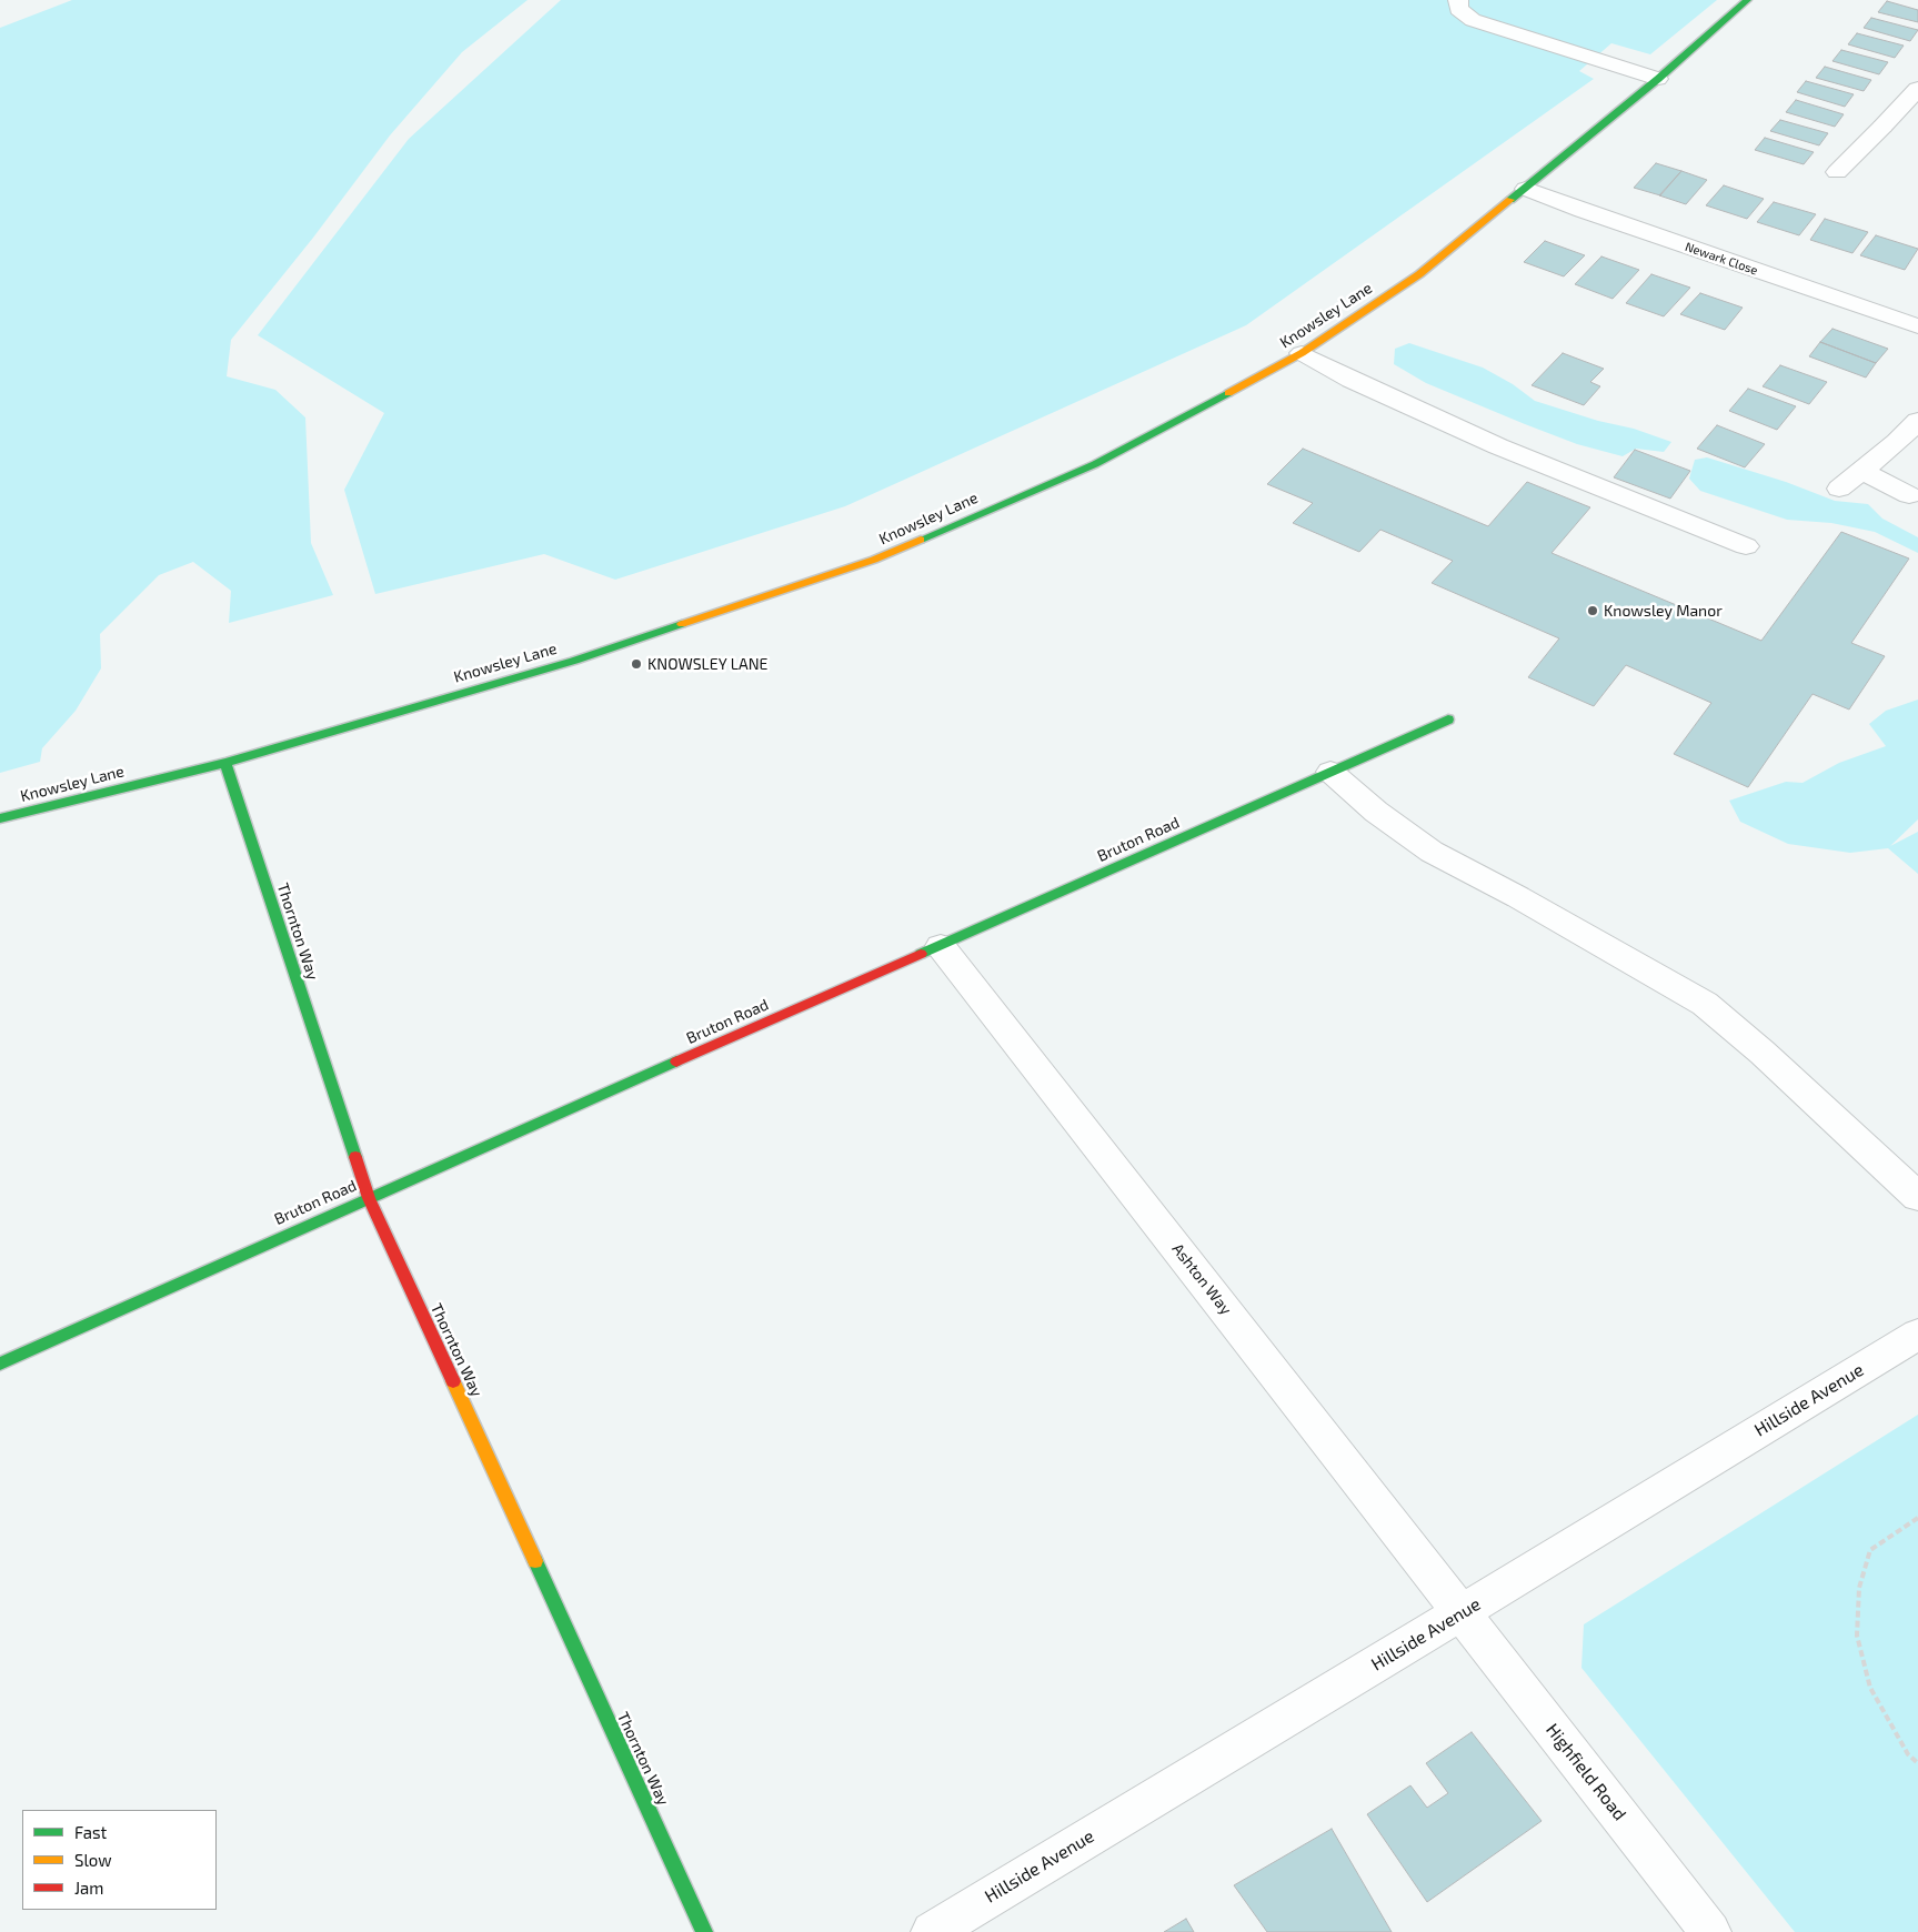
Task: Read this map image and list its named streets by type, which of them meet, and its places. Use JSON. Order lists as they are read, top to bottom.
{
  "streets": {
    "street": [
      "Newark Close",
      "Knowsley Lane",
      "Bruton Road",
      "Thornton Way",
      "Ashton Way",
      "Hillside Avenue",
      "Highfield Road"
    ]
  },
  "crossings": [
    ["Newark Close", "Knowsley Lane"],
    ["Knowsley Lane", "Thornton Way"],
    ["Bruton Road", "Thornton Way"],
    ["Bruton Road", "Ashton Way"],
    ["Ashton Way", "Hillside Avenue"],
    ["Ashton Way", "Highfield Road"],
    ["Hillside Avenue", "Highfield Road"]
  ],
  "places": ["Knowsley Manor", "KNOWSLEY LANE"],
  "legend": ["Fast", "Slow", "Jam"]
}
